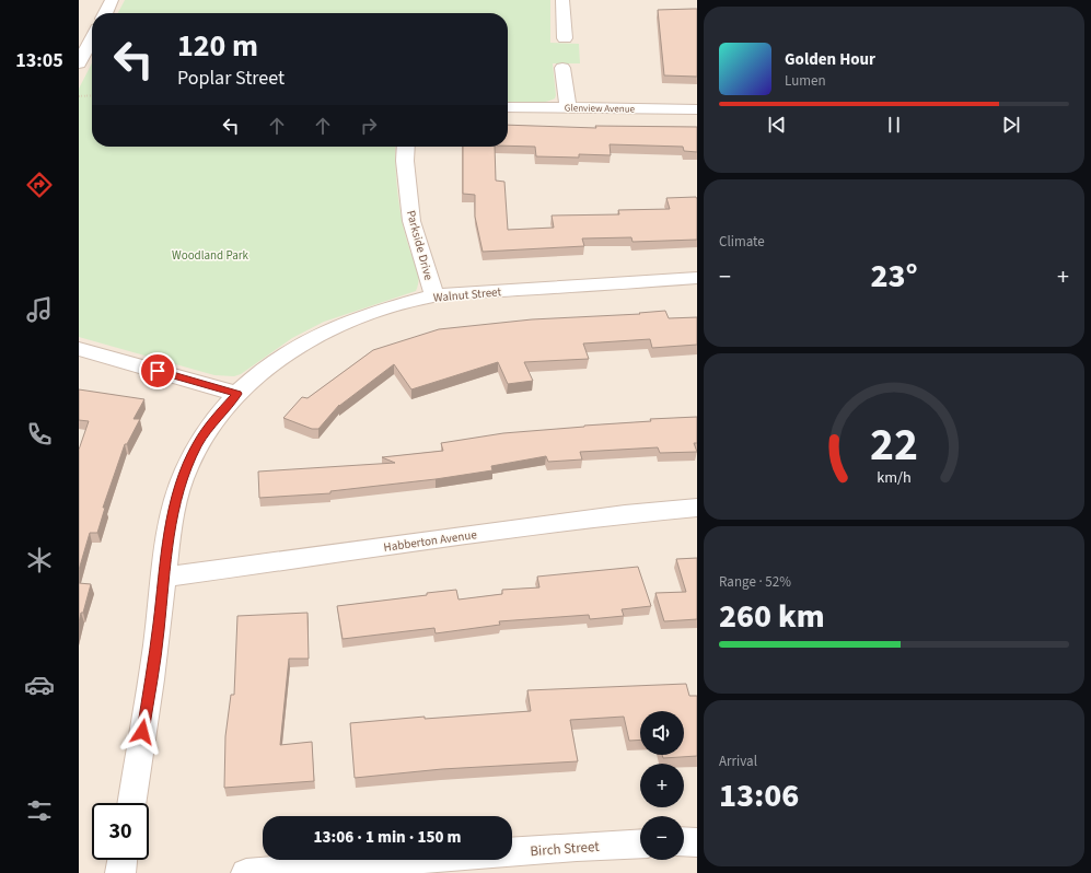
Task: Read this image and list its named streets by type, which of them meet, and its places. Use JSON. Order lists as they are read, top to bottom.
{
  "streets": {
    "street": [
      "Glenview Avenue",
      "Parkside Drive",
      "Walnut Street",
      "Habberton Avenue",
      "Birch Street"
    ]
  },
  "crossings": [
    ["Parkside Drive", "Walnut Street"]
  ],
  "parks": ["Woodland Park"],
  "page": {
    "tabs": "13:05",
    "turn": ["120 m", "Poplar Street"],
    "song": ["Golden Hour", "Lumen"],
    "tile": [
      "Climate",
      ["Range · 52%", "260 km"],
      ["Arrival", "13:06"]
    ],
    "heat": ["−", "23°", "+"],
    "map_buttons": ["+", "−"],
    "limit": "30",
    "trip": "13:06 · 1 min · 150 m",
    "gauge": ["22", "km/h"]
  }
}
